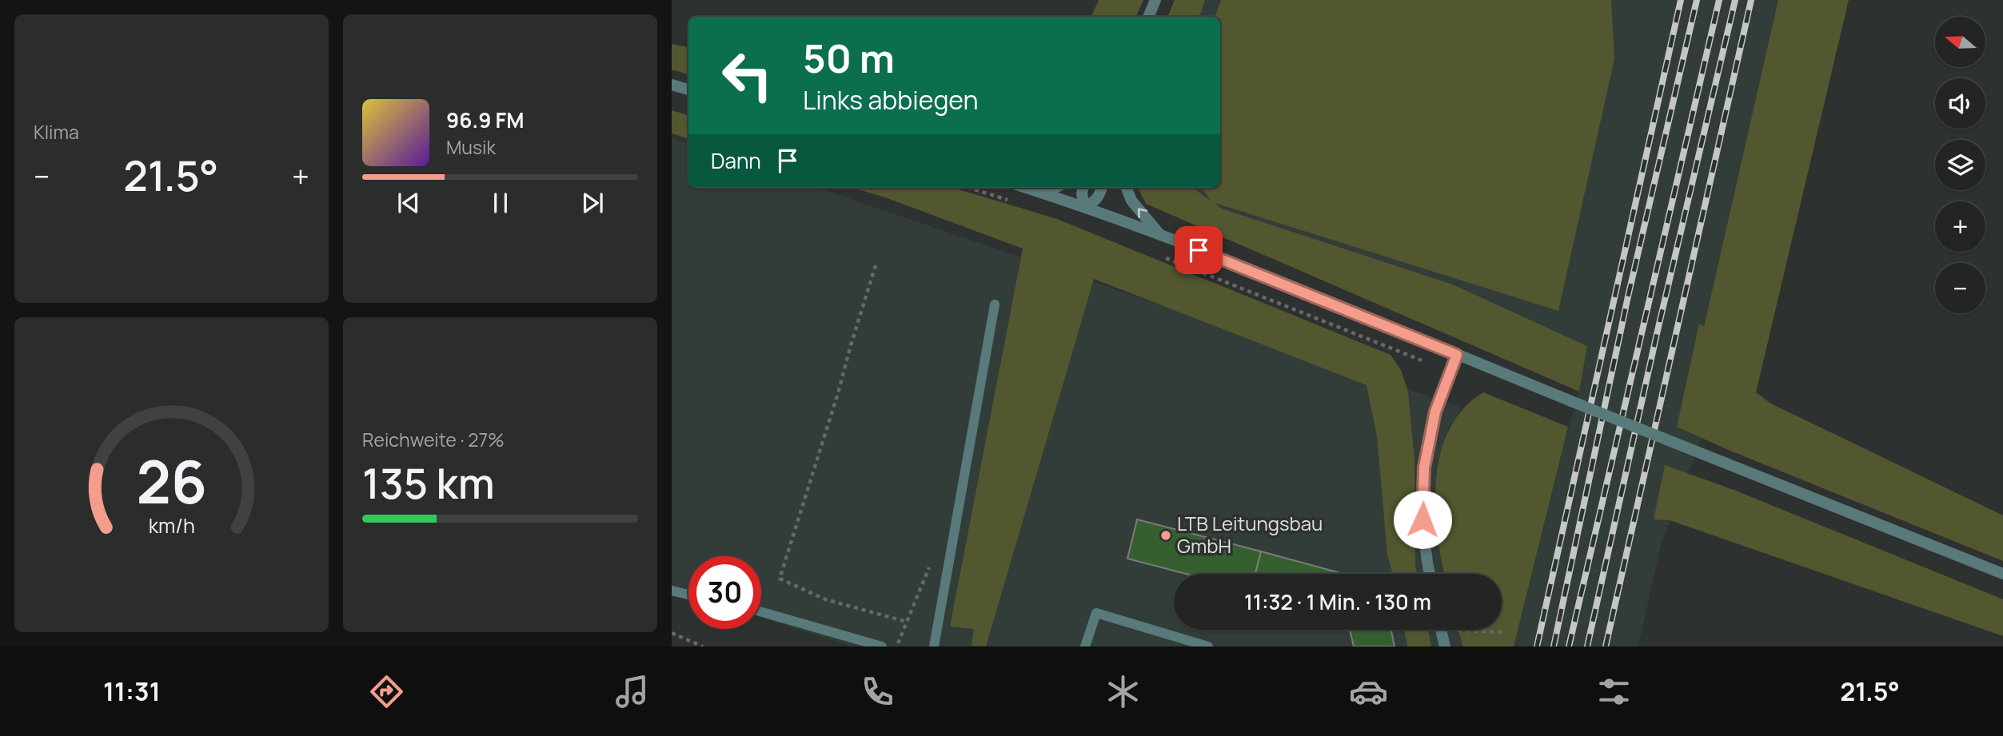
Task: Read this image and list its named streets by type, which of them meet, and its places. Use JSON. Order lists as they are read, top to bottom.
{
  "places": ["LTB Leitungsbau GmbH"],
  "north": "left",
  "page": {
    "tile": [
      "Klima",
      ["Reichweite · 27%", "135 km"]
    ],
    "map_buttons": ["+", "−"],
    "turn": ["50 m", "Links abbiegen"],
    "song": ["96.9 FM", "Musik"],
    "then": "Dann",
    "heat": ["−", "21.5°", "+"],
    "limit": "30",
    "trip": "11:32 · 1 Min. · 130 m",
    "tabs": ["11:31", "21.5°"],
    "gauge": ["26", "km/h"]
  }
}
